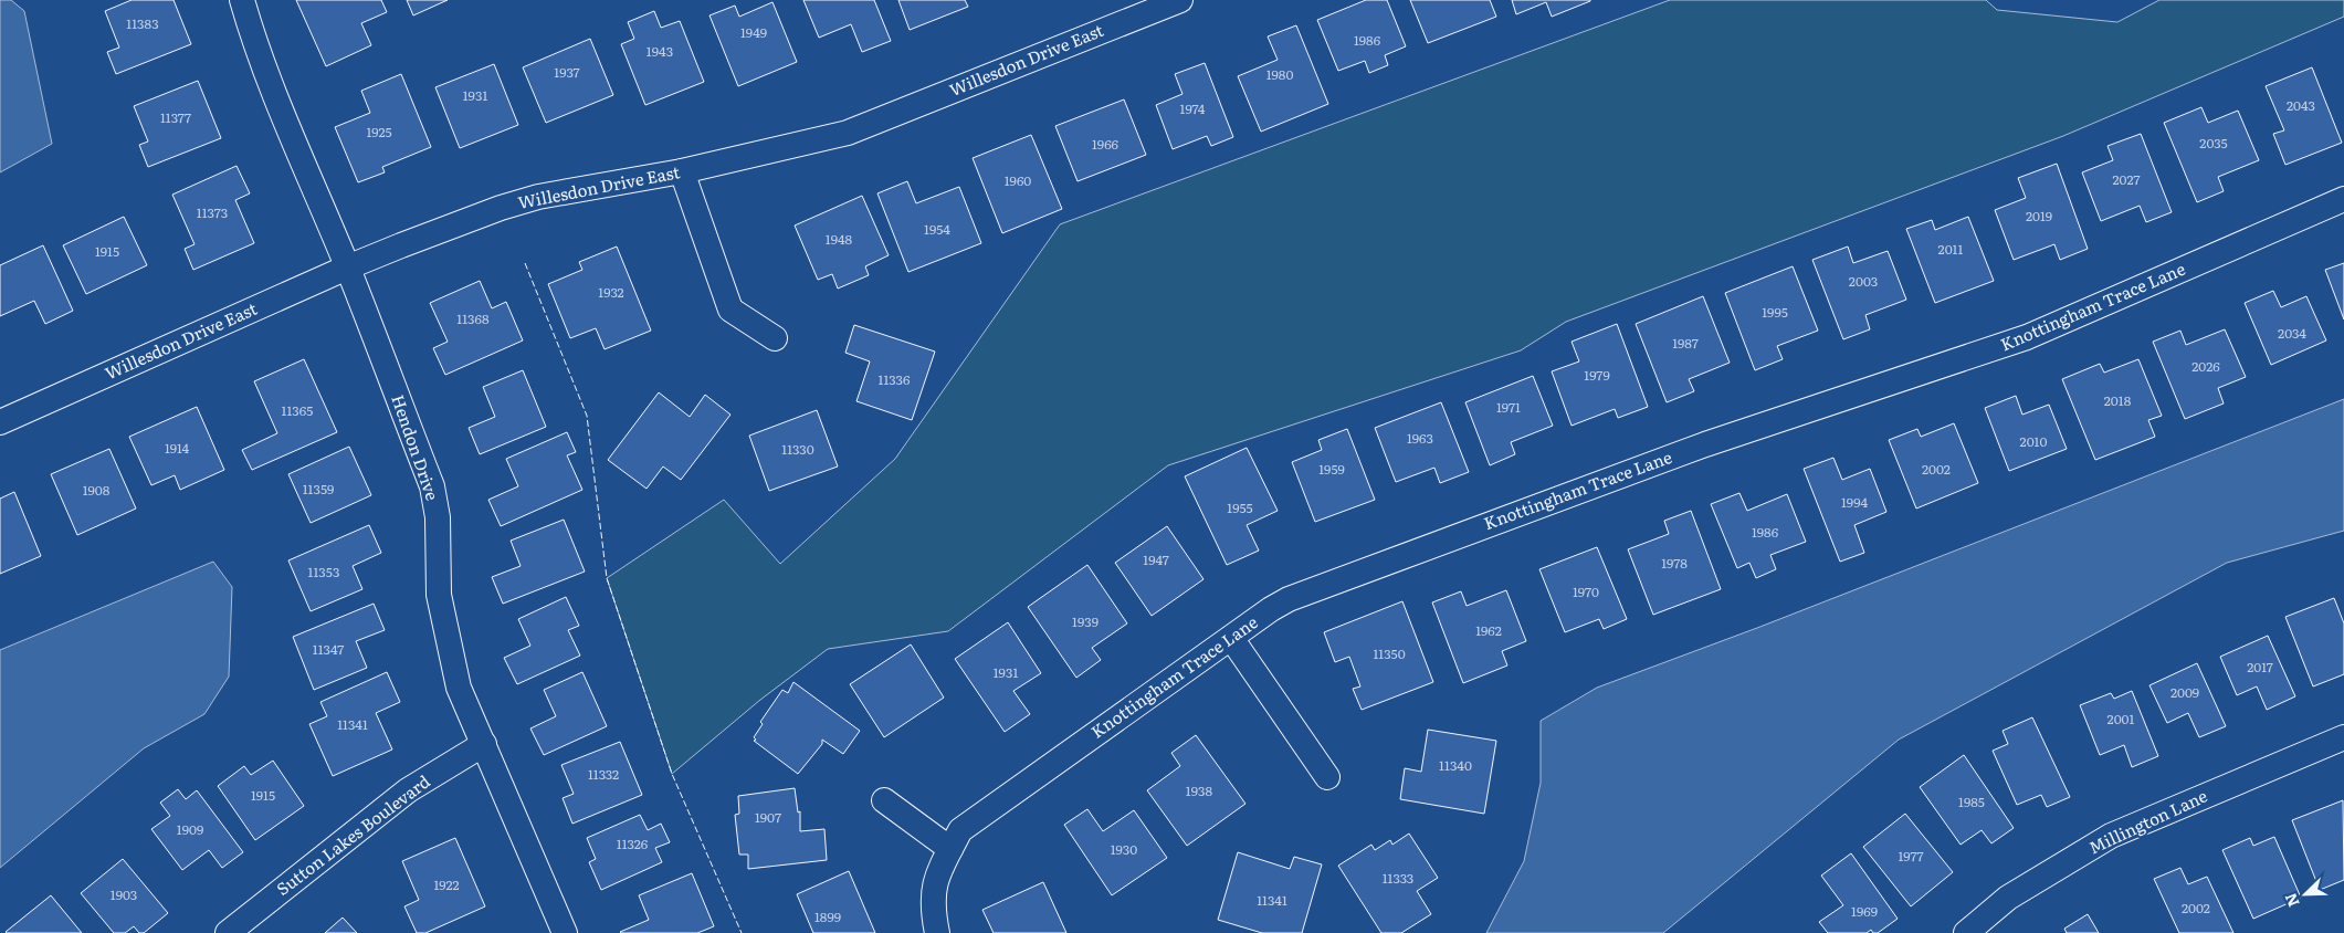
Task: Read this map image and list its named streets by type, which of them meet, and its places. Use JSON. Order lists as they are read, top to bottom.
{
  "streets": {
    "street": [
      "Willesdon Drive East",
      "Knottingham Trace Lane",
      "Hendon Drive",
      "Millington Lane",
      "Sutton Lakes Boulevard"
    ]
  },
  "crossings": [
    ["Willesdon Drive East", "Hendon Drive"],
    ["Hendon Drive", "Sutton Lakes Boulevard"]
  ],
  "house_numbers": [
    "11383",
    "1949",
    "1986",
    "1943",
    "1937",
    "1980",
    "1931",
    "2043",
    "1974",
    "11377",
    "1925",
    "2035",
    "1966",
    "2027",
    "1960",
    "11373",
    "2019",
    "1954",
    "1948",
    "2011",
    "1915",
    "2003",
    "1932",
    "1995",
    "11368",
    "2034",
    "1987",
    "2026",
    "1979",
    "11336",
    "2018",
    "1971",
    "11365",
    "1963",
    "2010",
    "1914",
    "11330",
    "1959",
    "2002",
    "11359",
    "1908",
    "1994",
    "1955",
    "1986",
    "1947",
    "1978",
    "11353",
    "1970",
    "1939",
    "1962",
    "11347",
    "11350",
    "2017",
    "1931",
    "2009",
    "2001",
    "11341",
    "11340",
    "11332",
    "1938",
    "1915",
    "1985",
    "1907",
    "1909",
    "11326",
    "1930",
    "1977",
    "11333",
    "1922",
    "1903",
    "11341",
    "2002",
    "1969",
    "1899"
  ],
  "north": "bottom left"
}
